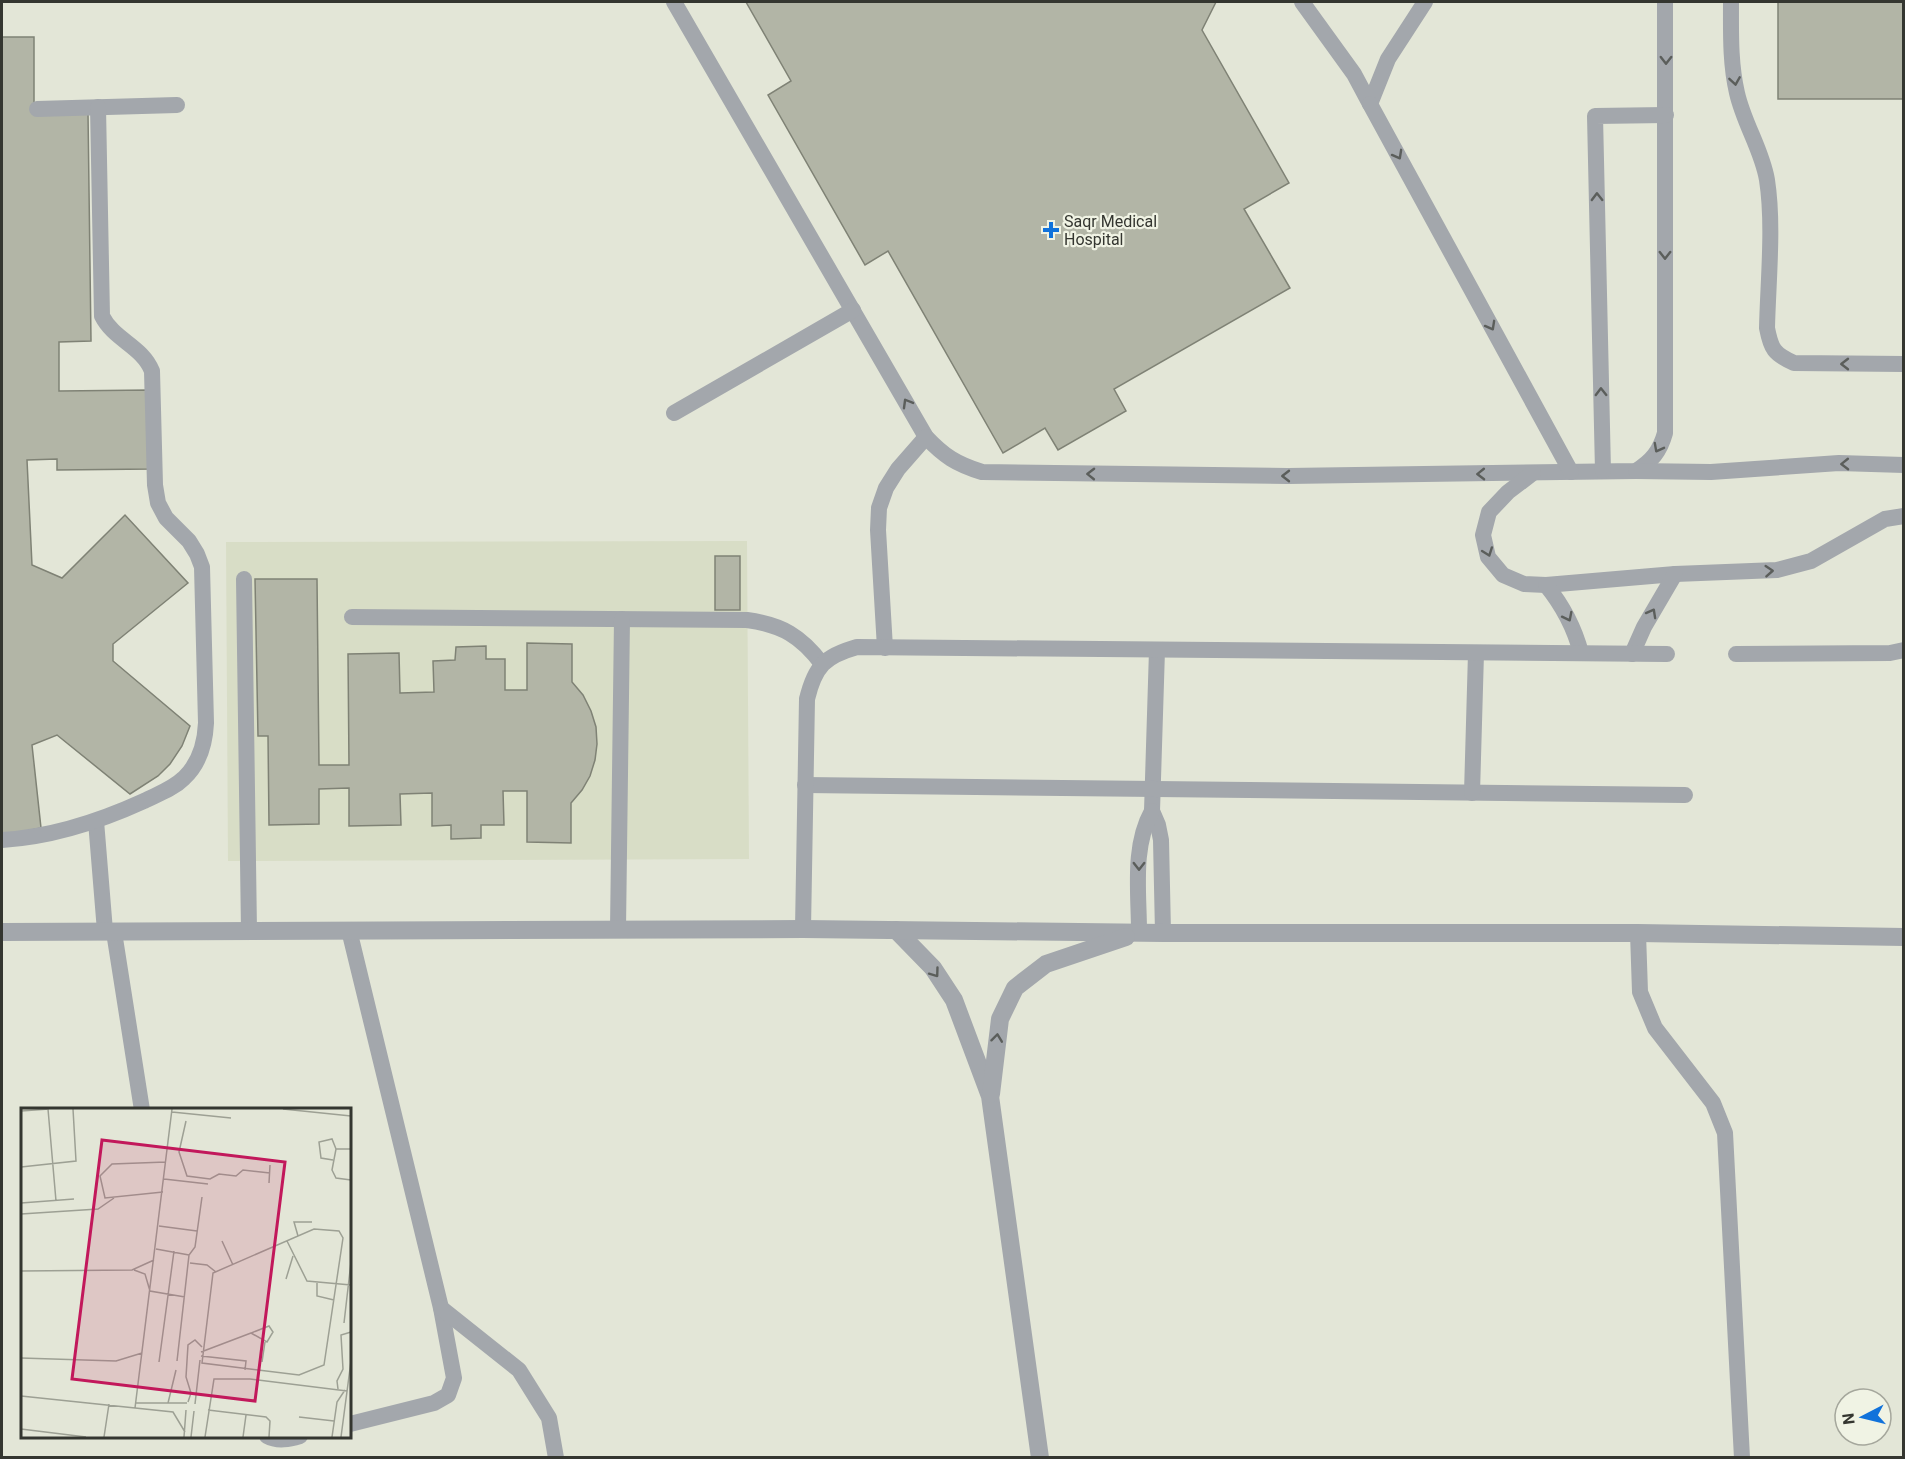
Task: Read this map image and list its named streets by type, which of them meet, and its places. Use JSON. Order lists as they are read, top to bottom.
{
  "places": {
    "health": ["Saqr Medical Hospital"]
  },
  "north": "left"
}
